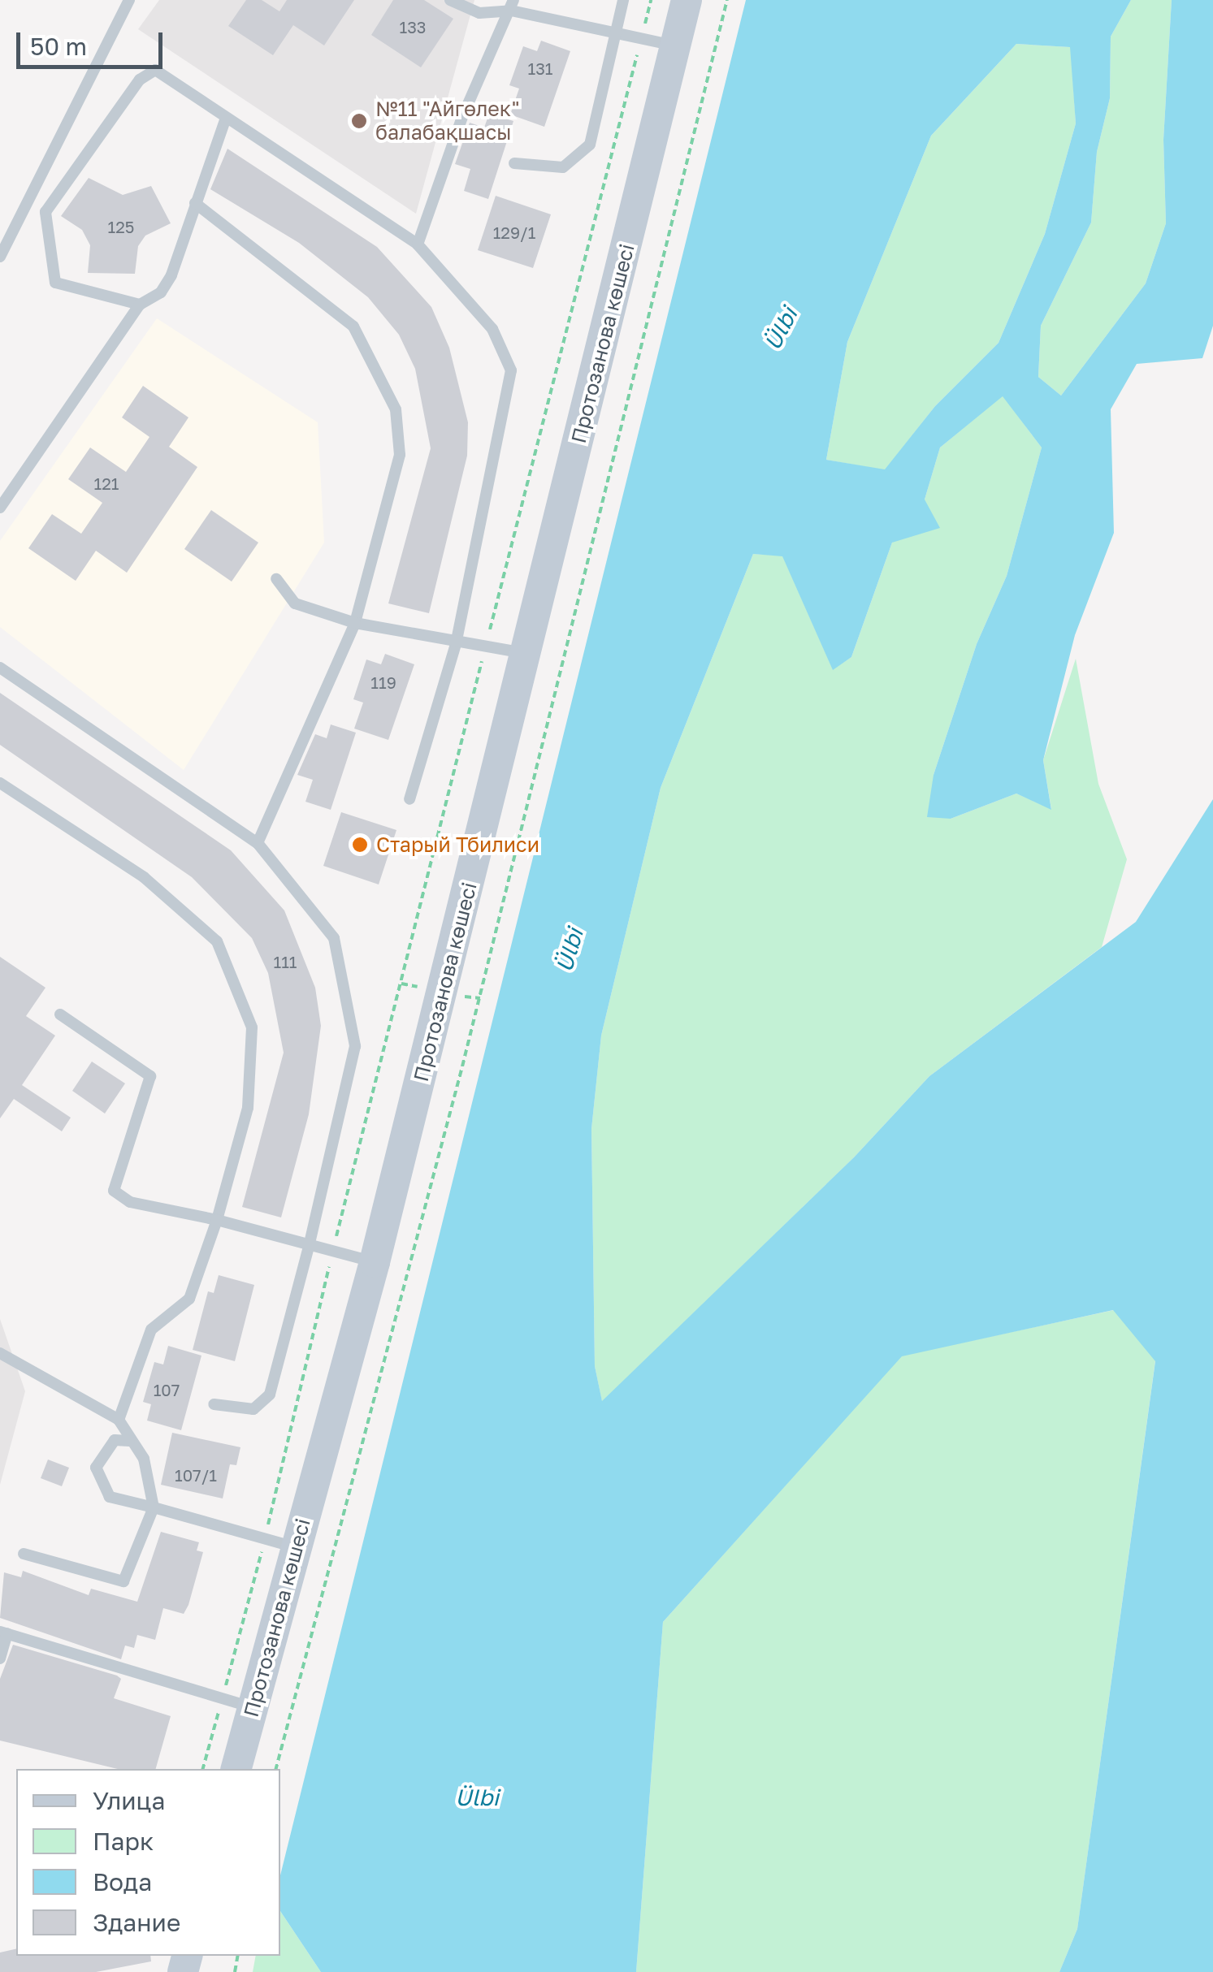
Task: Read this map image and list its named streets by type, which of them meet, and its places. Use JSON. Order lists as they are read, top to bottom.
{
  "streets": {
    "street": ["Протозанова көшесі"]
  },
  "water": ["Ülbi"],
  "places": ["№11 \"Айгөлек\" балабақшасы", "Старый Тбилиси"],
  "house_numbers": [
    "133",
    "131",
    "125",
    "129/1",
    "121",
    "119",
    "111",
    "107",
    "107/1"
  ],
  "legend": [
    "Улица",
    "Парк",
    "Вода",
    "Здание"
  ],
  "scale_bar": "50 m"
}
